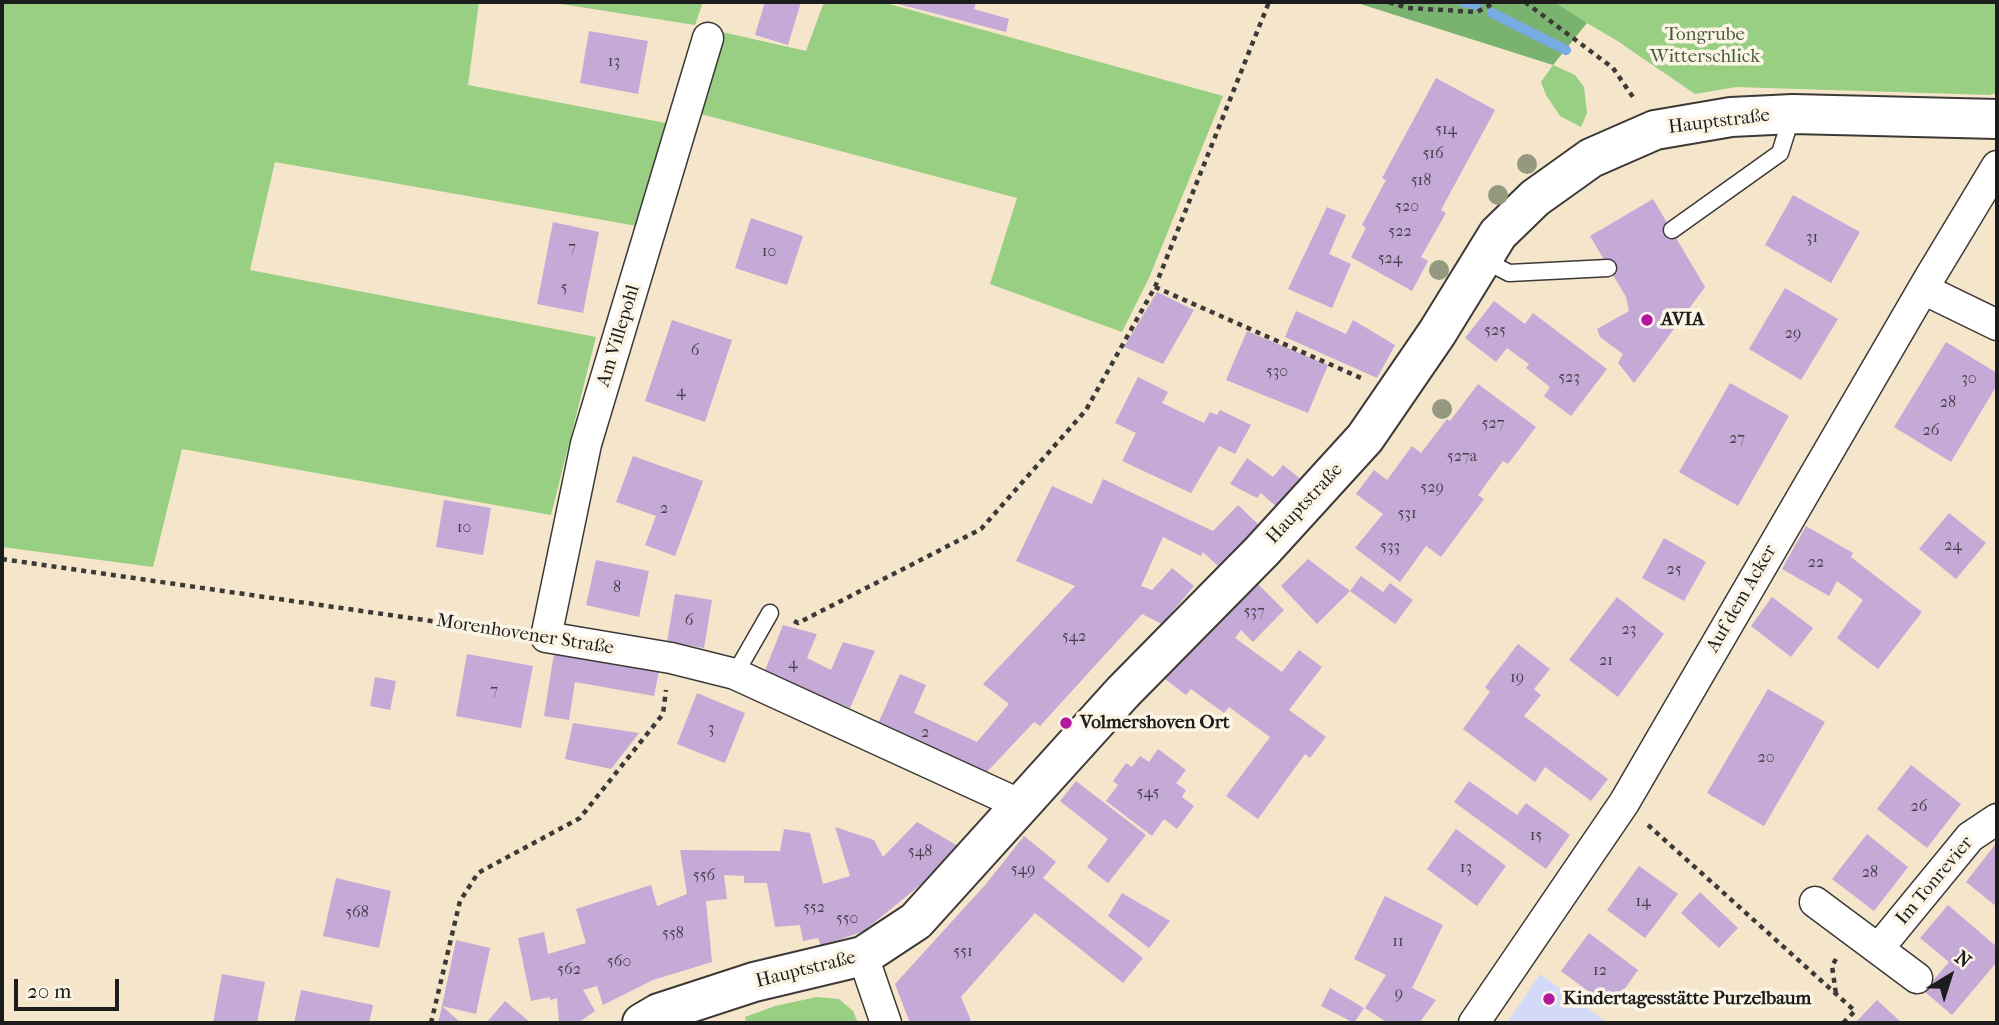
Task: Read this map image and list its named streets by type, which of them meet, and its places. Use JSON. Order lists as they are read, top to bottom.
{
  "streets": {
    "main road": ["Hauptstraße"],
    "street": [
      "Am Villepohl",
      "Auf dem Acker",
      "Morenhovener Straße",
      "Im Tonrevier"
    ]
  },
  "crossings": [
    ["Hauptstraße", "Morenhovener Straße"],
    ["Am Villepohl", "Morenhovener Straße"]
  ],
  "parks": ["Tongrube Witterschlick"],
  "places": ["AVIA", "Volmershoven Ort", "Kindertagesstätte Purzelbaum"],
  "house_numbers": [
    "13",
    "514",
    "516",
    "518",
    "520",
    "522",
    "31",
    "7",
    "10",
    "524",
    "5",
    "525",
    "29",
    "6",
    "530",
    "523",
    "30",
    "4",
    "28",
    "527",
    "26",
    "27",
    "527a",
    "529",
    "2",
    "531",
    "10",
    "24",
    "533",
    "22",
    "25",
    "8",
    "537",
    "6",
    "23",
    "542",
    "21",
    "4",
    "19",
    "7",
    "3",
    "2",
    "20",
    "545",
    "26",
    "15",
    "548",
    "13",
    "549",
    "28",
    "556",
    "14",
    "552",
    "568",
    "550",
    "558",
    "11",
    "551",
    "560",
    "562",
    "12",
    "9"
  ],
  "scale_bar": "20 m",
  "north": "top right"
}
